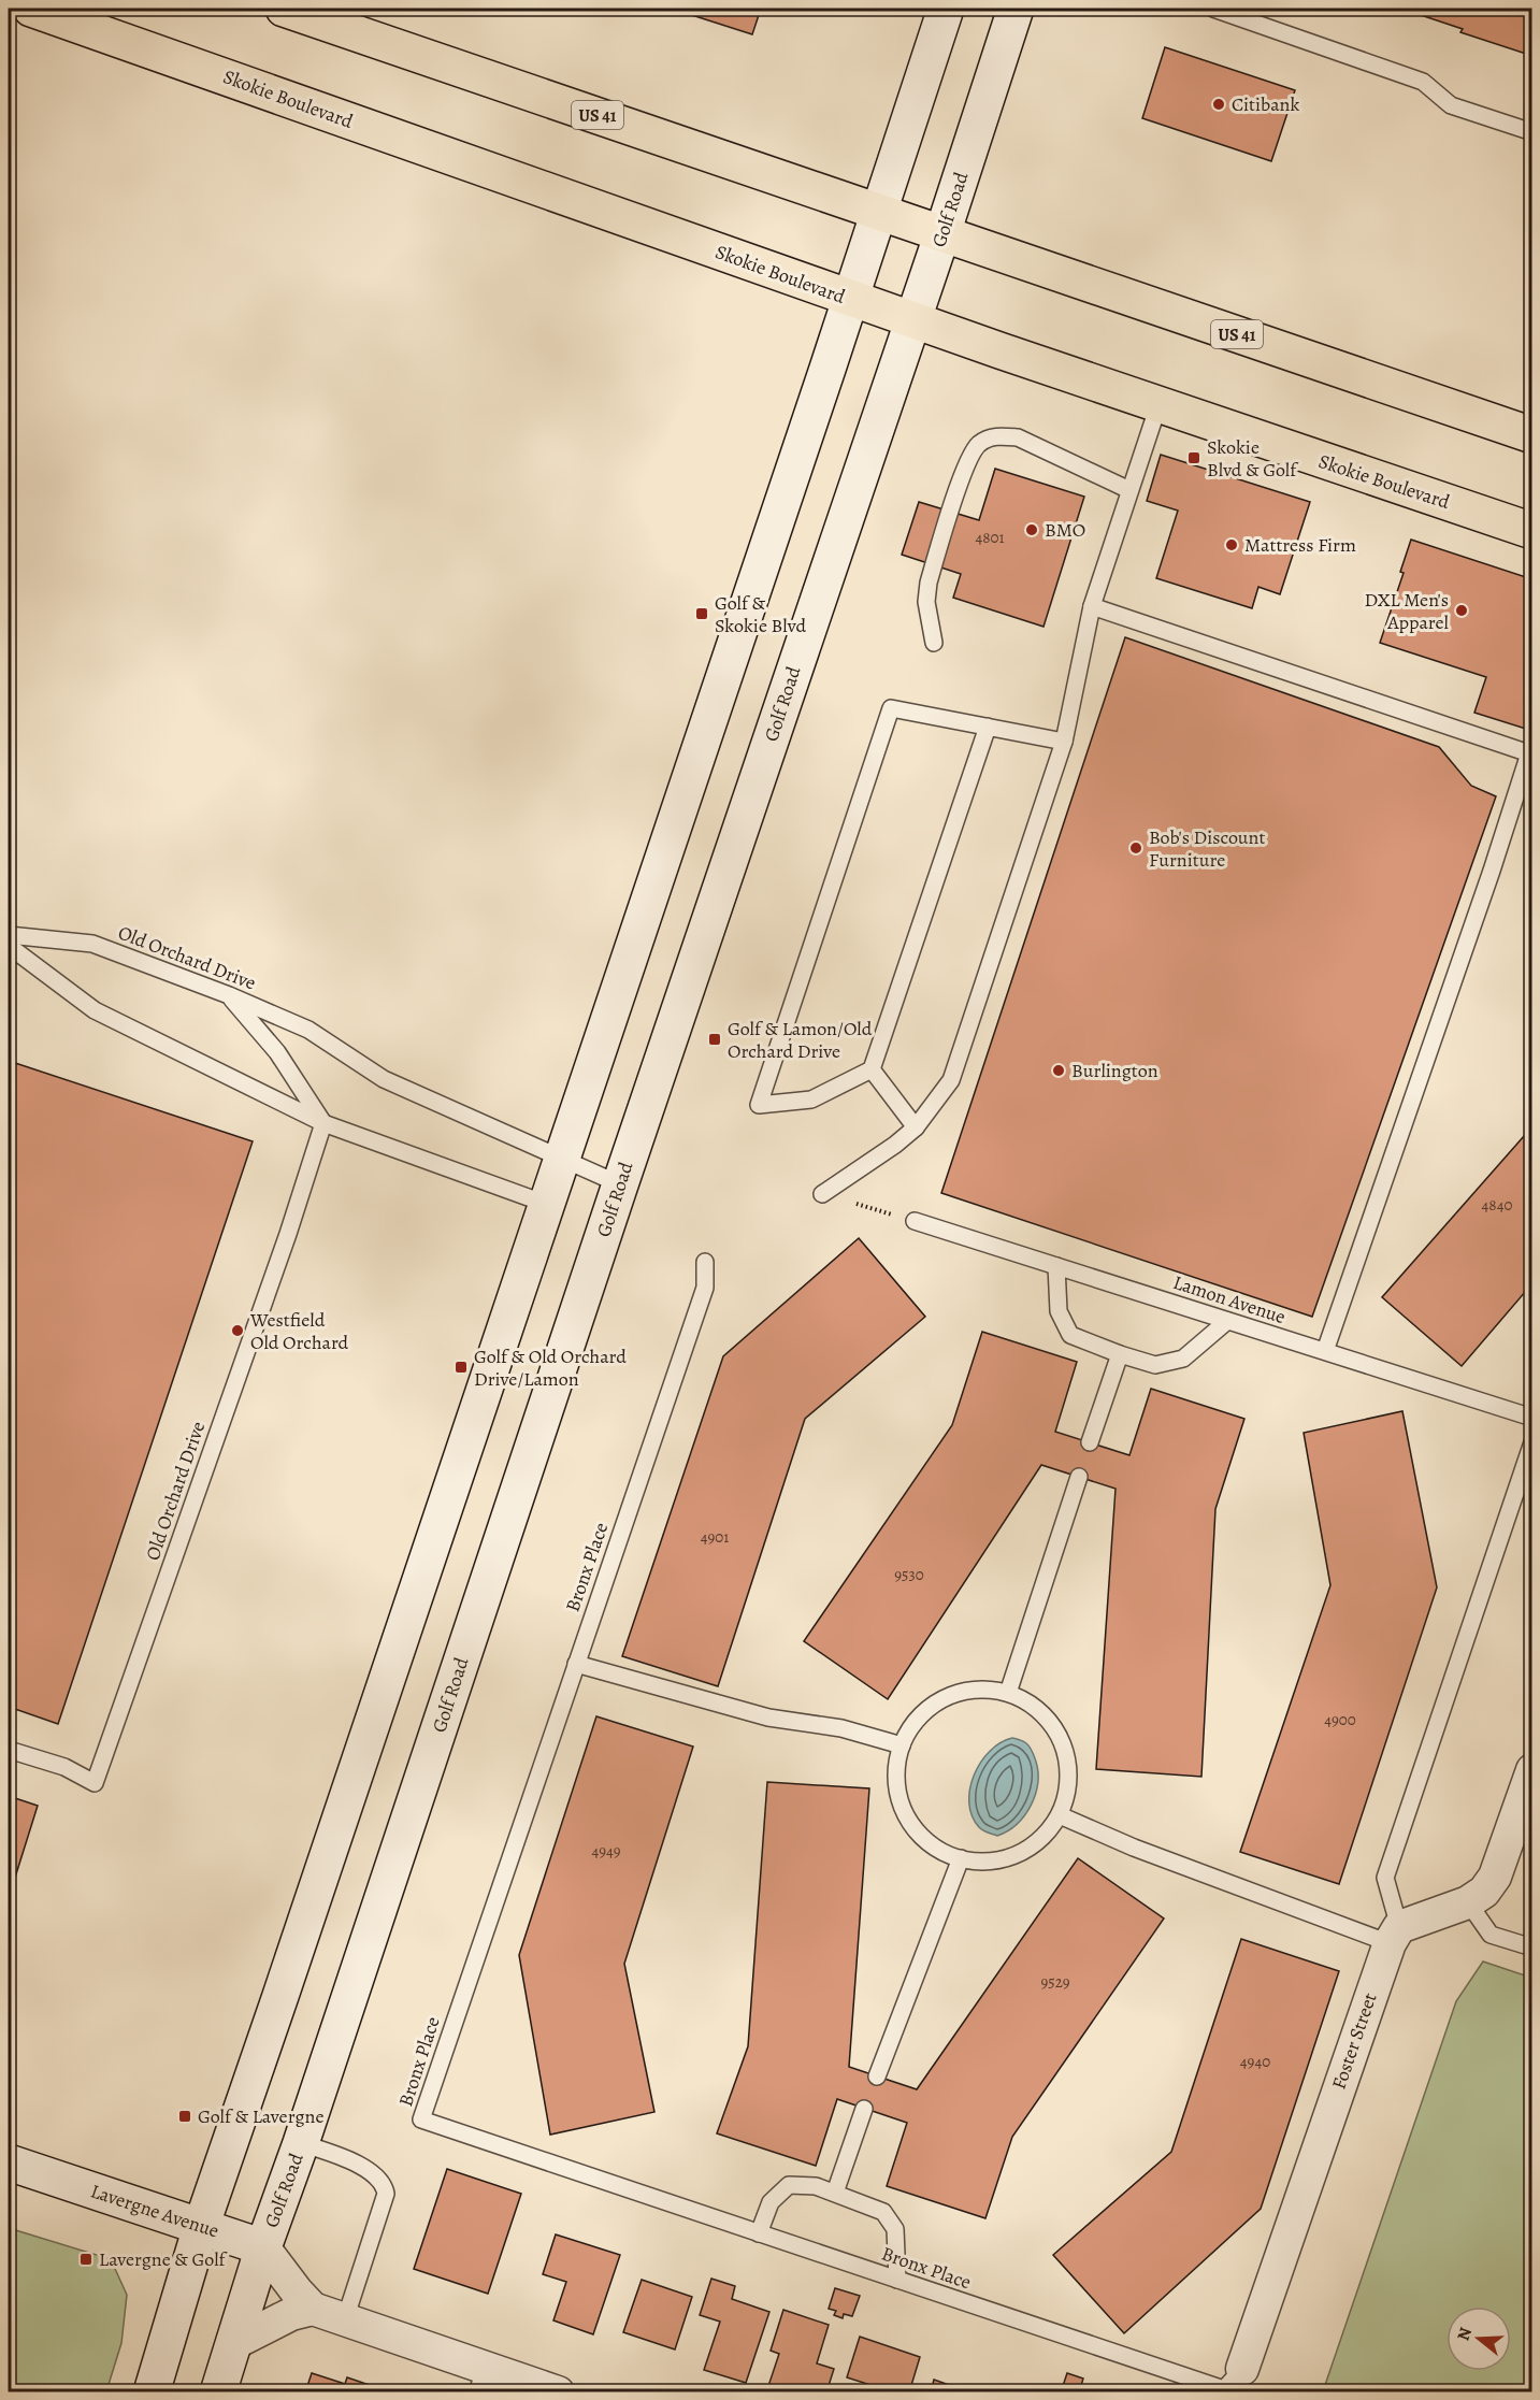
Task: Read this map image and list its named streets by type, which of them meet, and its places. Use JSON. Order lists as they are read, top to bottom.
{
  "streets": {
    "main road": [
      "Skokie Boulevard",
      "US 41",
      "Golf Road",
      "Lavergne Avenue"
    ],
    "street": ["Foster Street"],
    "lane": ["Old Orchard Drive", "Lamon Avenue", "Bronx Place"]
  },
  "crossings": [
    ["Skokie Boulevard", "Golf Road"],
    ["US 41", "Golf Road"],
    ["Golf Road", "Old Orchard Drive"],
    ["Golf Road", "Lavergne Avenue"],
    ["Bronx Place", "Foster Street"]
  ],
  "places": {
    "other": [
      "Citibank",
      "BMO",
      "Mattress Firm",
      "DXL Men's Apparel",
      "Bob's Discount Furniture",
      "Burlington",
      "Westfield Old Orchard"
    ],
    "transit": [
      "Skokie Blvd & Golf",
      "Golf & Skokie Blvd",
      "Golf & Lamon/Old Orchard Drive",
      "Golf & Old Orchard Drive/Lamon",
      "Golf & Lavergne",
      "Lavergne & Golf"
    ]
  },
  "house_numbers": [
    "4801",
    "4840",
    "4901",
    "9530",
    "4900",
    "4949",
    "9529",
    "4940"
  ],
  "north": "left"
}
